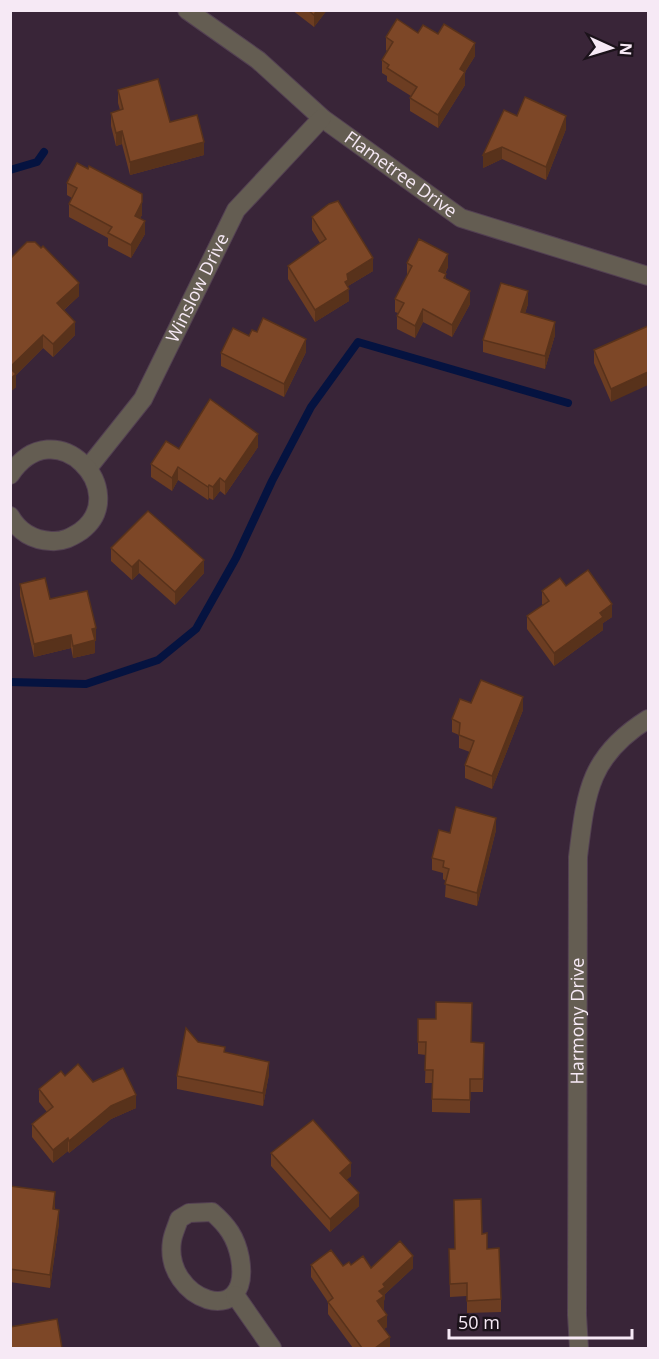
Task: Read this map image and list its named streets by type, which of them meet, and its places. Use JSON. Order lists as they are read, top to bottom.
{
  "streets": {
    "street": ["Flametree Drive", "Winslow Drive", "Harmony Drive"]
  },
  "crossings": [
    ["Flametree Drive", "Winslow Drive"]
  ],
  "scale_bar": "50 m",
  "north": "right"
}
